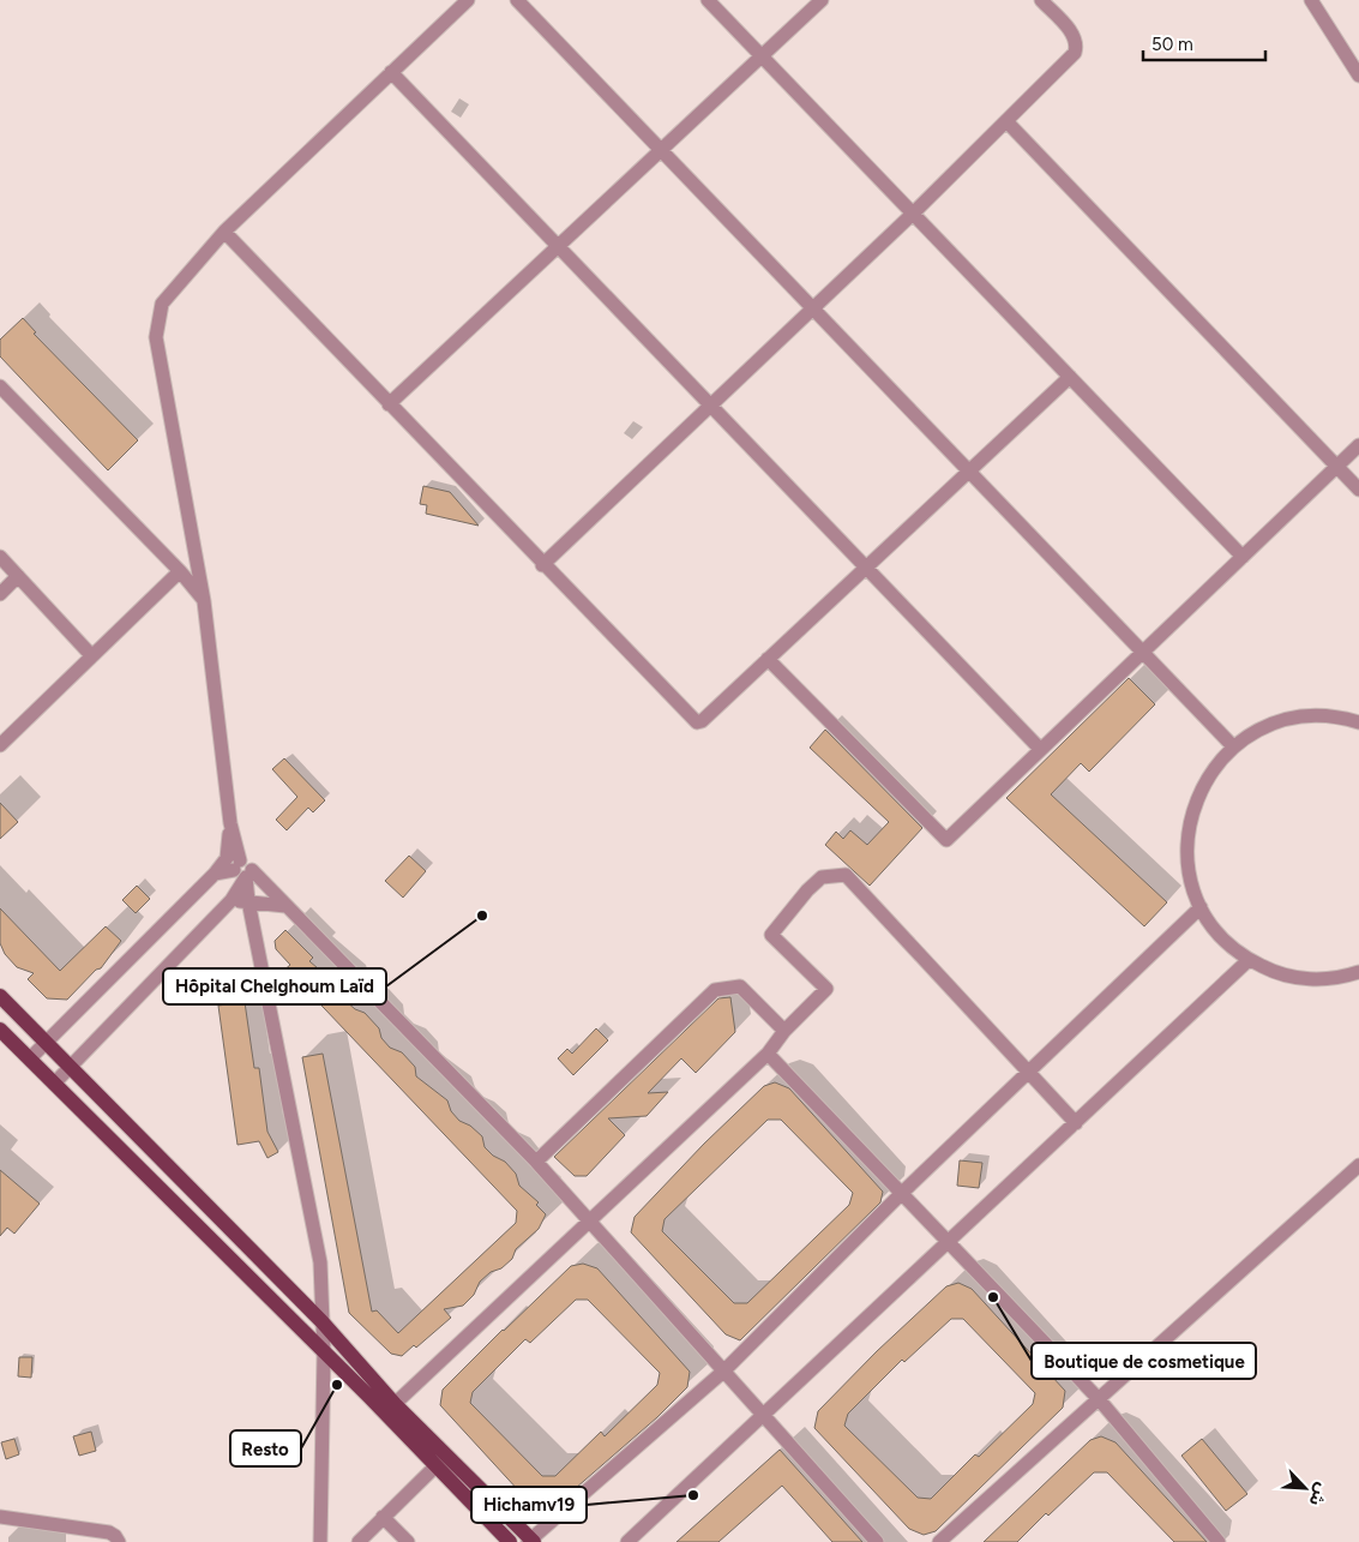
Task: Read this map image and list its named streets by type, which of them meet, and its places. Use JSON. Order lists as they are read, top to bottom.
{
  "places": [
    "Hôpital Chelghoum Laïd",
    "Boutique de cosmetique",
    "Resto",
    "Hichamv19"
  ],
  "scale_bar": "50 m",
  "north": "bottom right"
}
